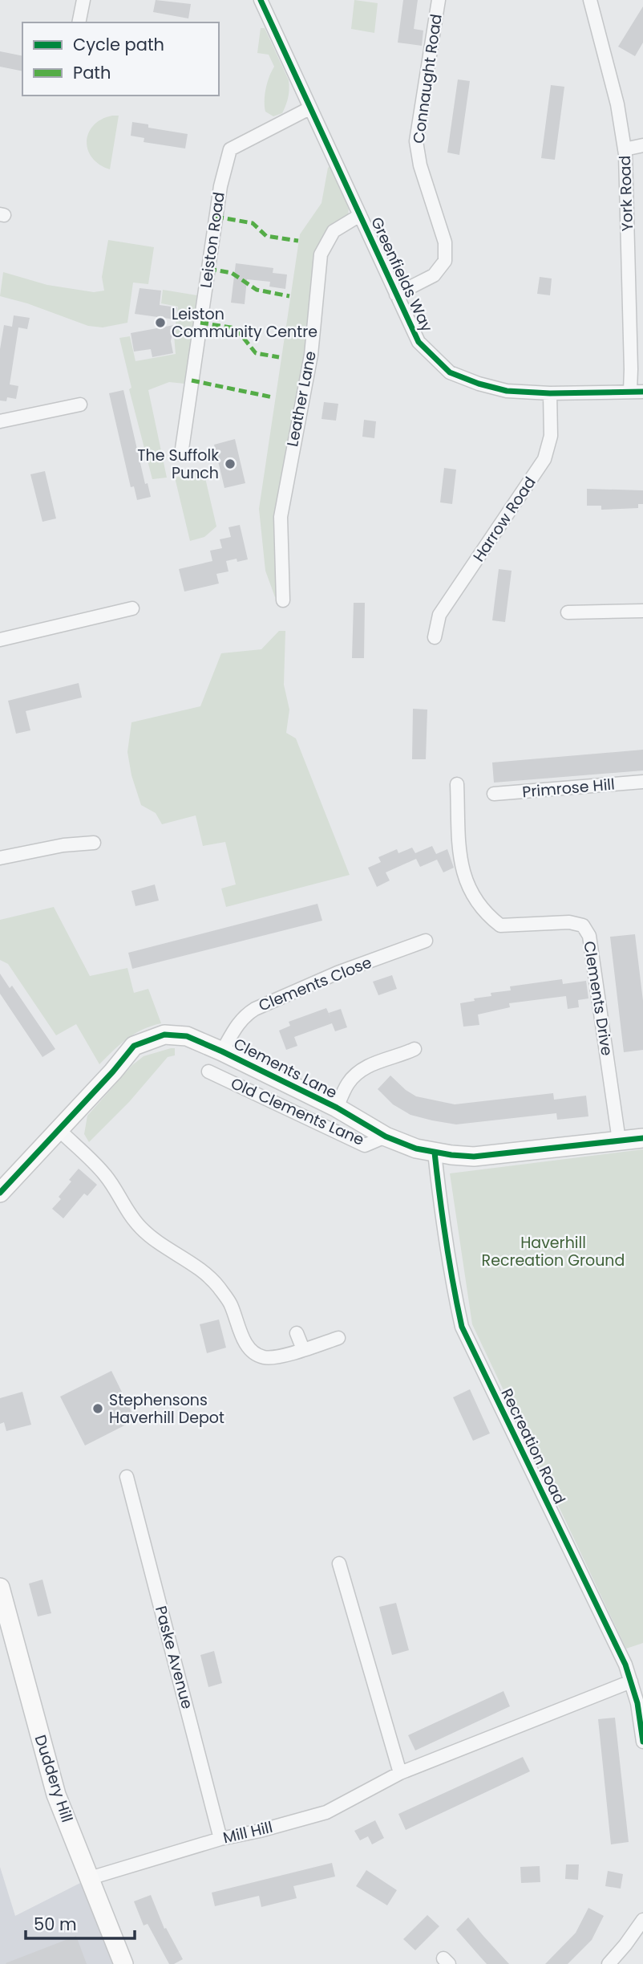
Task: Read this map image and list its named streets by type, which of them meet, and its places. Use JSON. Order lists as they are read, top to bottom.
{
  "streets": {
    "street": [
      "Connaught Road",
      "York Road",
      "Leiston Road",
      "Greenfields Way",
      "Leather Lane",
      "Harrow Road",
      "Primrose Hill",
      "Clements Close",
      "Clements Drive",
      "Clements Lane",
      "Old Clements Lane",
      "Recreation Road",
      "Paske Avenue",
      "Duddery Hill",
      "Mill Hill"
    ]
  },
  "crossings": [
    ["Connaught Road", "Greenfields Way"],
    ["York Road", "Greenfields Way"],
    ["Leiston Road", "Greenfields Way"],
    ["Greenfields Way", "Leather Lane"],
    ["Greenfields Way", "Harrow Road"],
    ["Clements Close", "Clements Lane"],
    ["Clements Drive", "Clements Lane"],
    ["Clements Lane", "Old Clements Lane"],
    ["Clements Lane", "Recreation Road"],
    ["Recreation Road", "Mill Hill"],
    ["Paske Avenue", "Mill Hill"],
    ["Duddery Hill", "Mill Hill"]
  ],
  "parks": ["Haverhill Recreation Ground"],
  "places": ["Leiston Community Centre", "The Suffolk Punch", "Stephensons Haverhill Depot"],
  "legend": ["Cycle path", "Path"],
  "scale_bar": "50 m"
}
